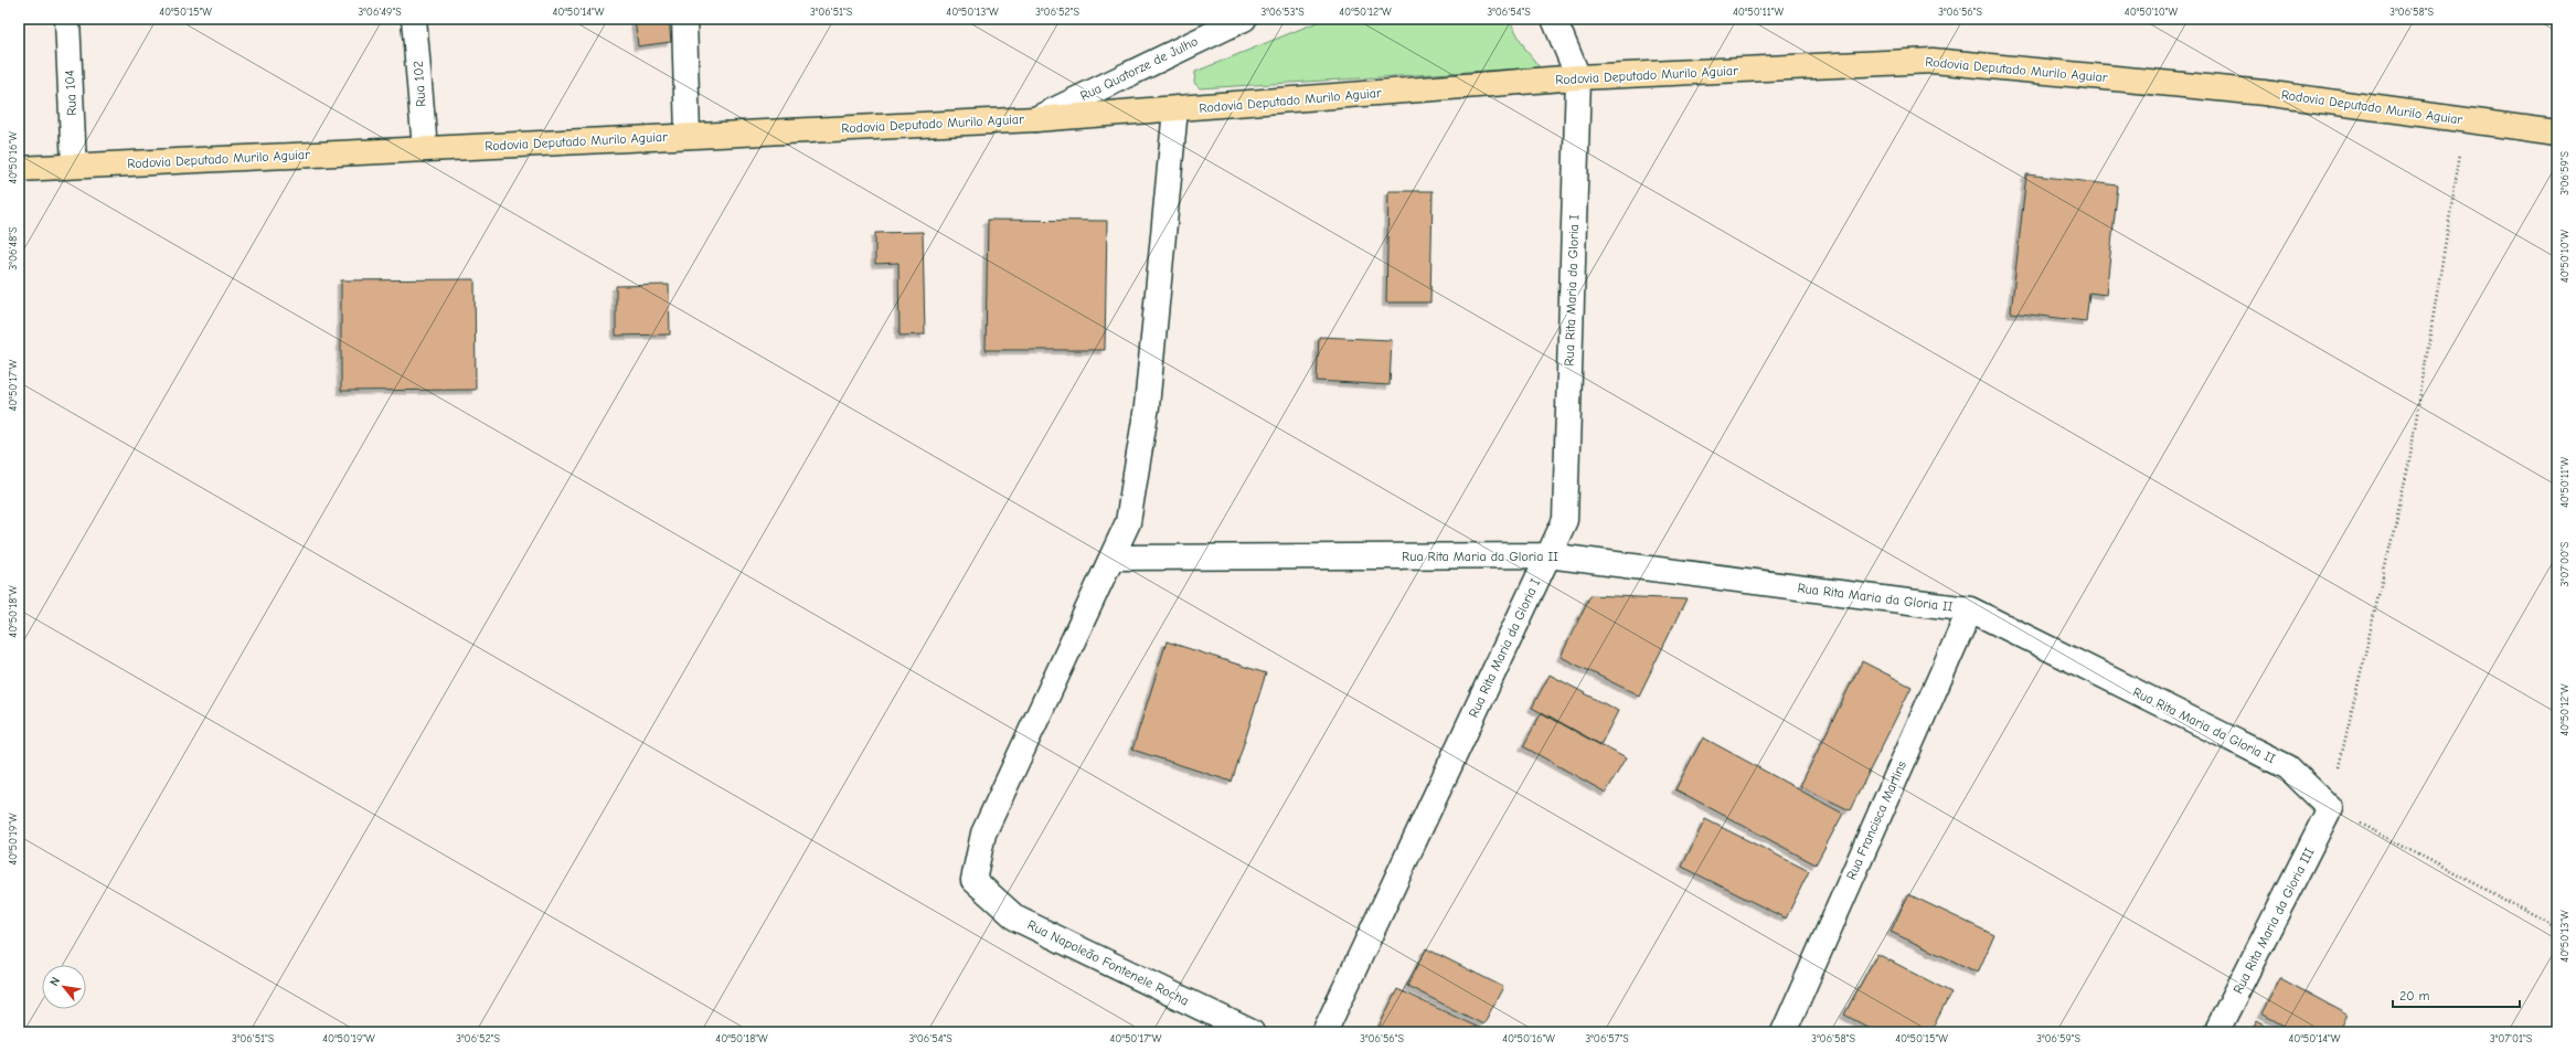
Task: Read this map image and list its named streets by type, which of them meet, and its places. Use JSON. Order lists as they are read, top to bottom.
{
  "streets": {
    "highway": ["Rodovia Deputado Murilo Aguiar"],
    "street": [
      "Rua Quatorze de Julho",
      "Rua 102",
      "Rua 104",
      "Rua Rita Maria da Gloria I",
      "Rua Rita Maria da Gloria II",
      "Rua Francisca Martins",
      "Rua Rita Maria da Gloria III",
      "Rua Napoleão Fontenele Rocha"
    ]
  },
  "crossings": [
    ["Rua Quatorze de Julho", "Rodovia Deputado Murilo Aguiar"],
    ["Rodovia Deputado Murilo Aguiar", "Rua 102"],
    ["Rodovia Deputado Murilo Aguiar", "Rua 104"],
    ["Rodovia Deputado Murilo Aguiar", "Rua Rita Maria da Gloria I"],
    ["Rua Rita Maria da Gloria I", "Rua Rita Maria da Gloria II"],
    ["Rua Rita Maria da Gloria II", "Rua Francisca Martins"],
    ["Rua Rita Maria da Gloria II", "Rua Rita Maria da Gloria III"],
    ["Rua Rita Maria da Gloria II", "Rua Napoleão Fontenele Rocha"]
  ],
  "scale_bar": "20 m",
  "north": "top left",
  "coordinates": [
    "40°50'15\"W",
    "3°06'49\"S",
    "40°50'14\"W",
    "3°06'51\"S",
    "40°50'13\"W",
    "3°06'52\"S",
    "3°06'53\"S",
    "40°50'12\"W",
    "3°06'54\"S",
    "40°50'11\"W",
    "3°06'56\"S",
    "40°50'10\"W",
    "3°06'58\"S",
    "40°50'16\"W",
    "3°06'59\"S",
    "3°06'48\"S",
    "40°50'17\"W",
    "3°07'00\"S",
    "40°50'18\"W",
    "40°50'19\"W",
    "3°06'57\"S",
    "3°07'01\"S"
  ]
}
